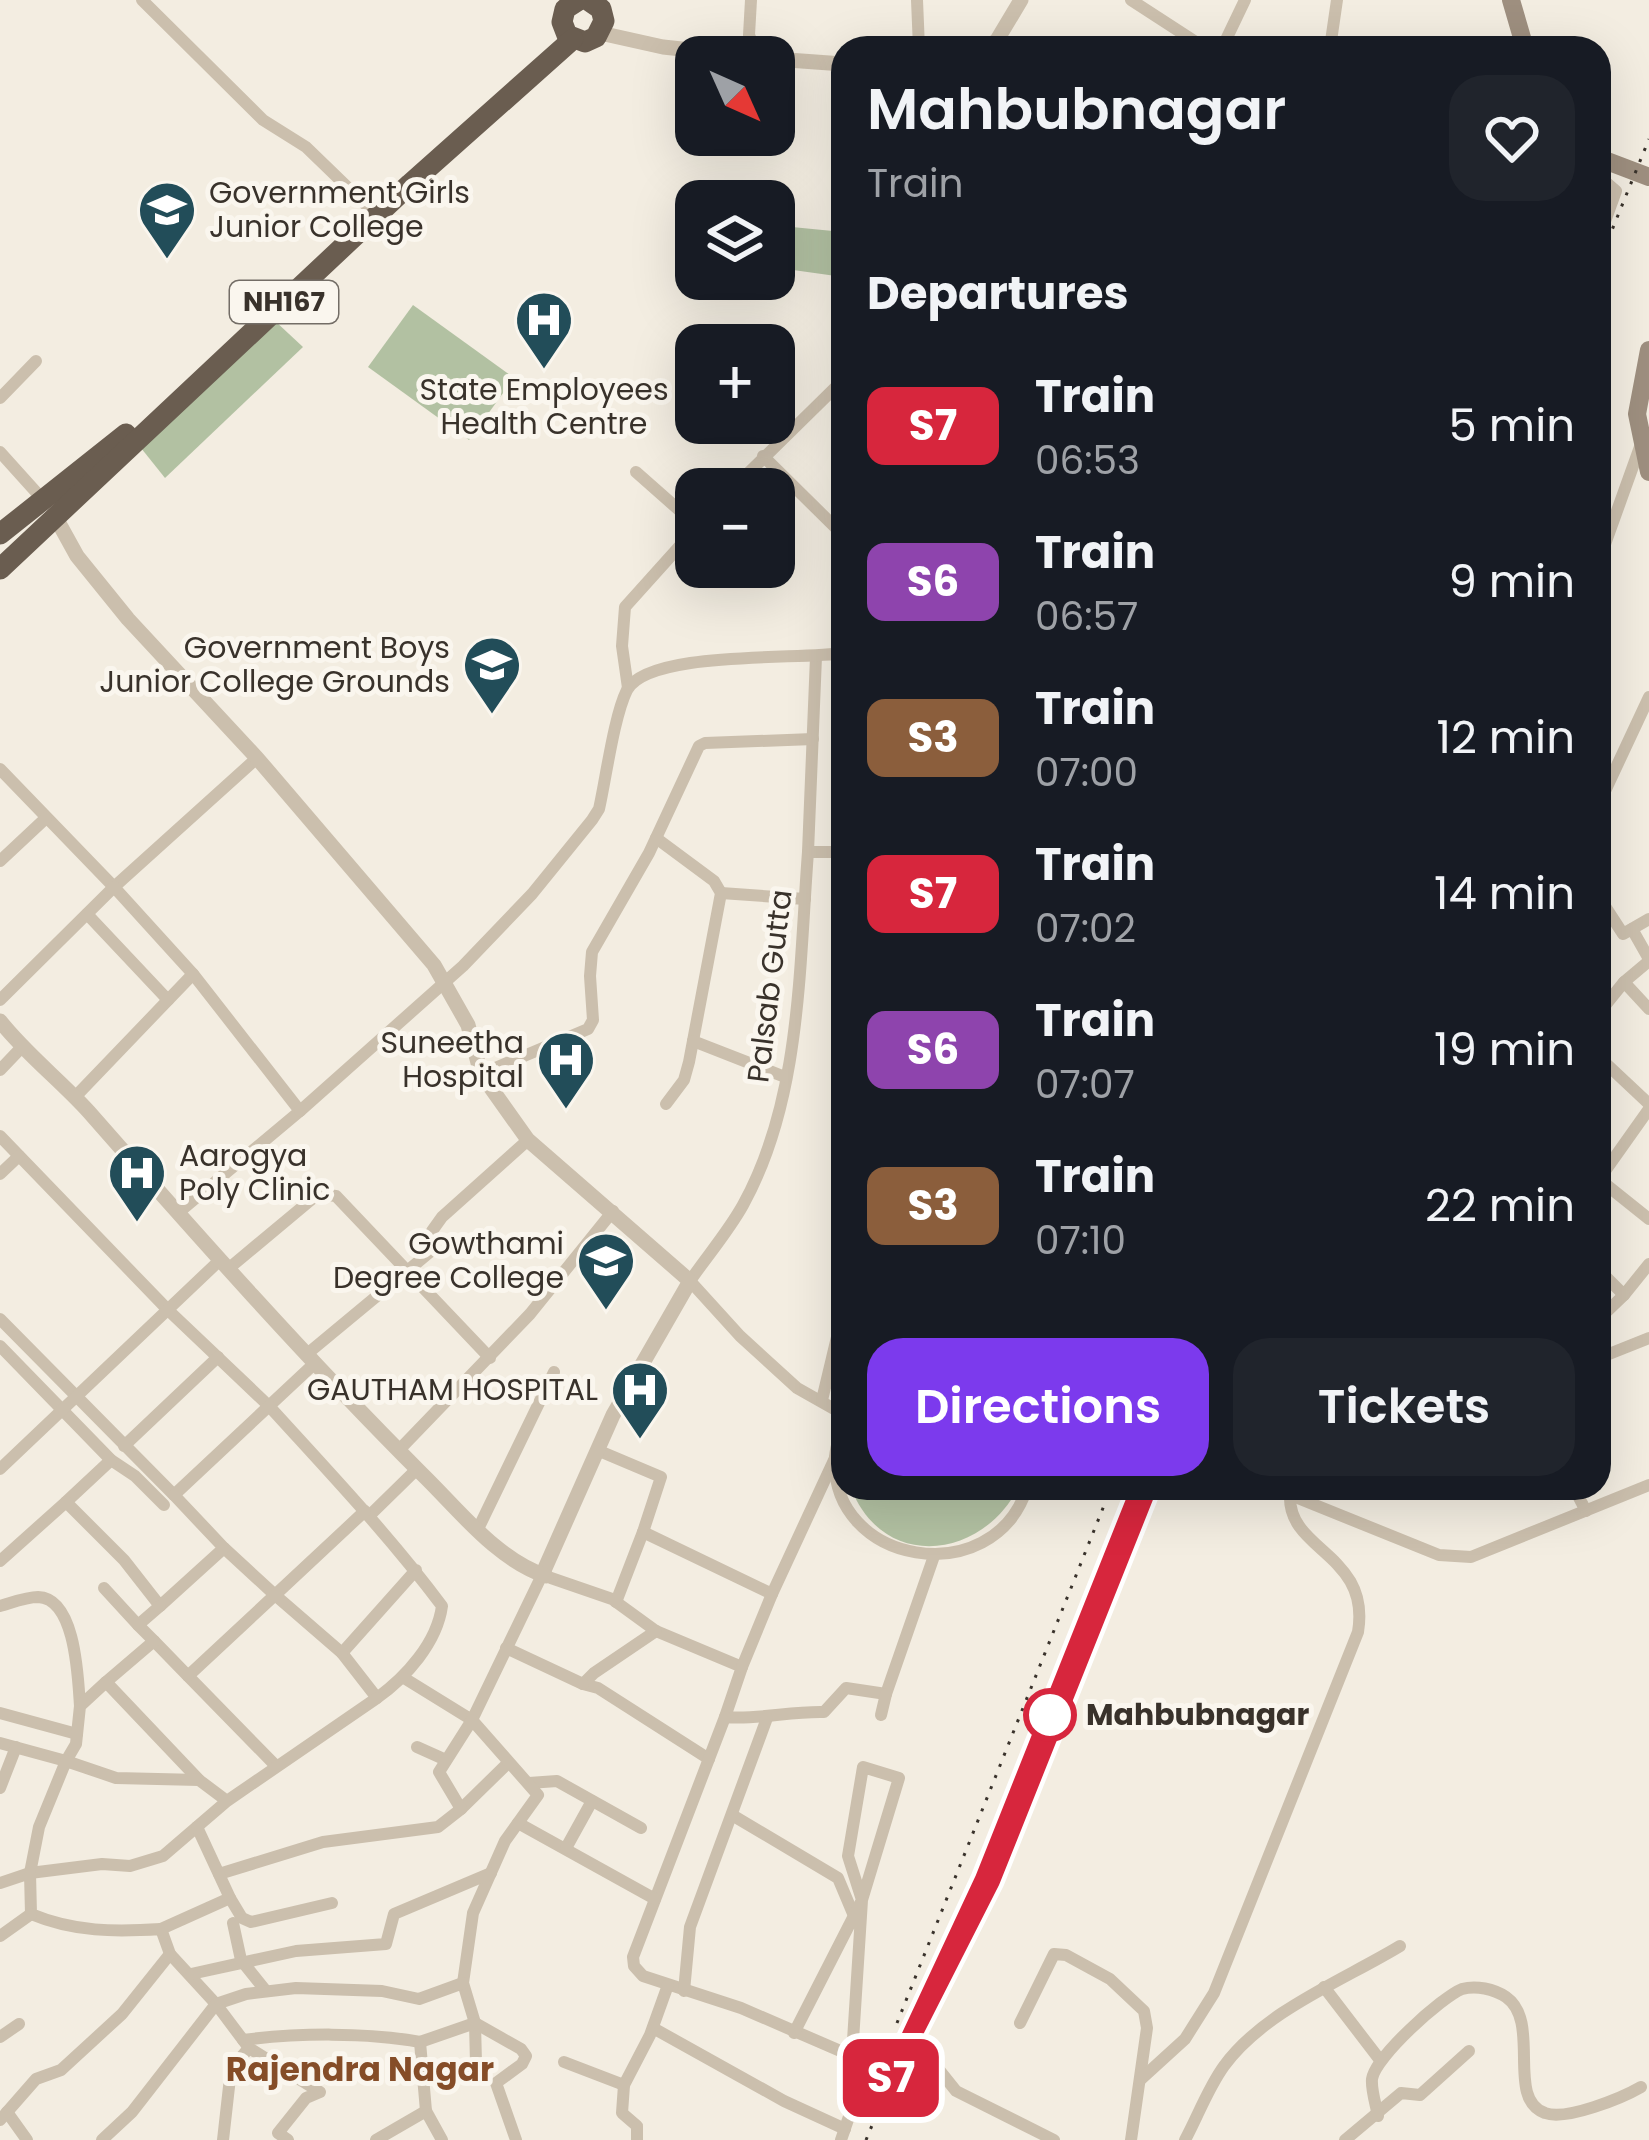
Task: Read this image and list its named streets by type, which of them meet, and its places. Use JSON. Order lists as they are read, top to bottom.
{
  "streets": {
    "highway": ["NH167"],
    "street": ["Palsab Gutta"]
  },
  "districts": ["Rajendra Nagar"],
  "places": {
    "school or university": ["Government Girls Junior College", "Government Boys Junior College Grounds", "Gowthami Degree College"],
    "hospital": [
      "State Employees Health Centre",
      "Suneetha Hospital",
      "Aarogya Poly Clinic",
      "GAUTHAM HOSPITAL"
    ],
    "other": ["Mahbubnagar"]
  },
  "north": "bottom right",
  "page": {
    "on_map": "S7",
    "map_buttons": ["+", "−"],
    "heading": [
      ["Mahbubnagar", "Train"],
      "Departures"
    ],
    "list": [
      {
        "mark": "S7",
        "name": "Train",
        "note": "06:53",
        "value": "5 min"
      },
      {
        "mark": "S6",
        "name": "Train",
        "note": "06:57",
        "value": "9 min"
      },
      {
        "mark": "S3",
        "name": "Train",
        "note": "07:00",
        "value": "12 min"
      },
      {
        "mark": "S7",
        "name": "Train",
        "note": "07:02",
        "value": "14 min"
      },
      {
        "mark": "S6",
        "name": "Train",
        "note": "07:07",
        "value": "19 min"
      },
      {
        "mark": "S3",
        "name": "Train",
        "note": "07:10",
        "value": "22 min"
      }
    ],
    "buttons": ["Directions", "Tickets"]
  }
}
